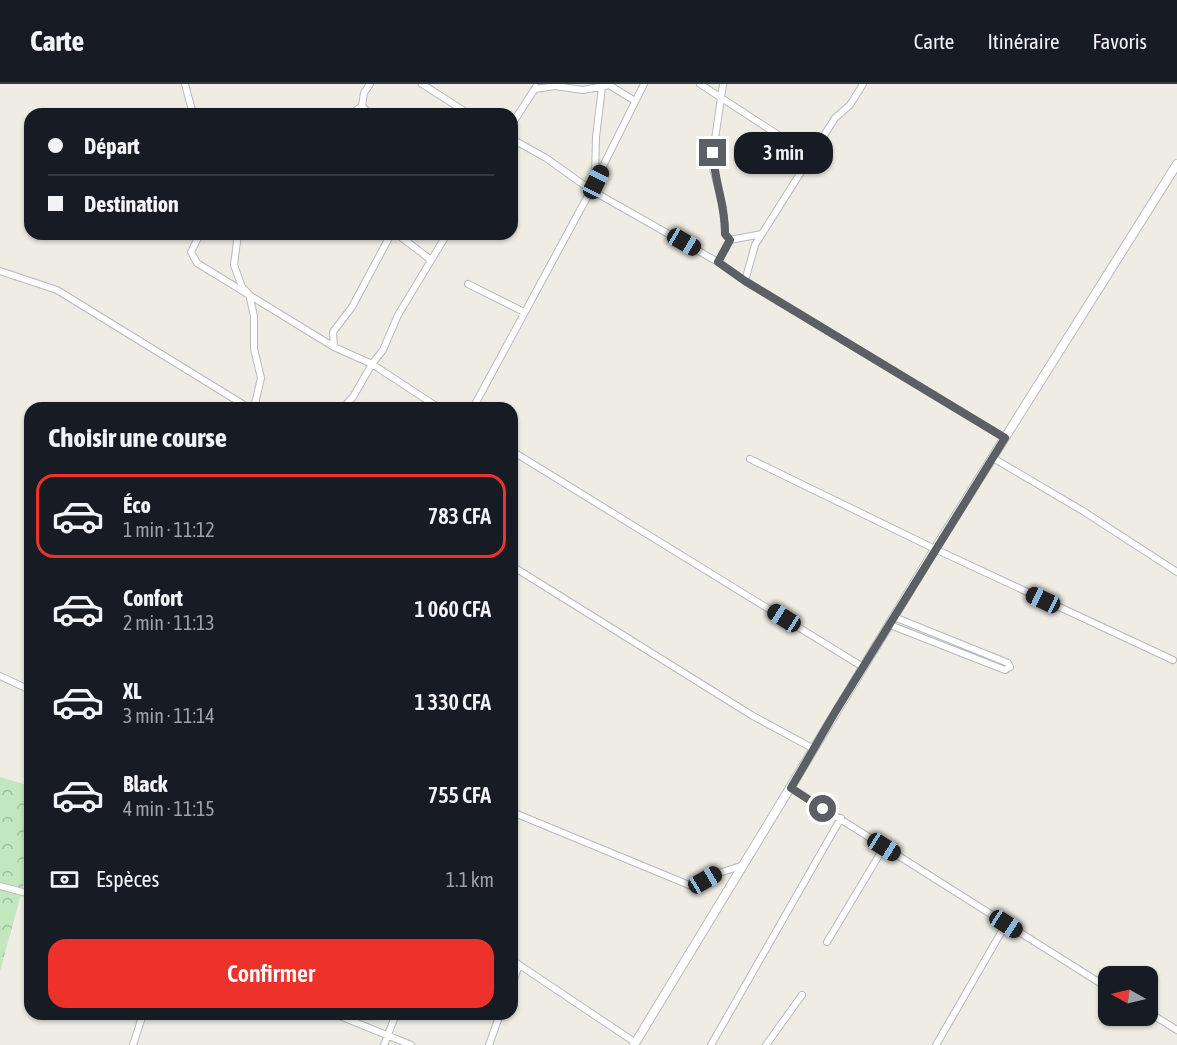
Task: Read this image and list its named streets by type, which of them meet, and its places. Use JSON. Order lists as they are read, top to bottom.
{
  "north": "left",
  "page": {
    "header": "Carte",
    "nav": ["Carte", "Itinéraire", "Favoris"],
    "banner": ["Départ", "Destination"],
    "bubble": "3 min",
    "heading": "Choisir une course",
    "list": [
      {
        "name": "Éco",
        "note": "1 min · 11:12",
        "value": "783 CFA"
      },
      {
        "name": "Confort",
        "note": "2 min · 11:13",
        "value": "1 060 CFA"
      },
      {
        "name": "XL",
        "note": "3 min · 11:14",
        "value": "1 330 CFA"
      },
      {
        "name": "Black",
        "note": "4 min · 11:15",
        "value": "755 CFA"
      }
    ],
    "pay": ["Espèces", "1.1 km"],
    "buttons": "Confirmer"
  }
}
